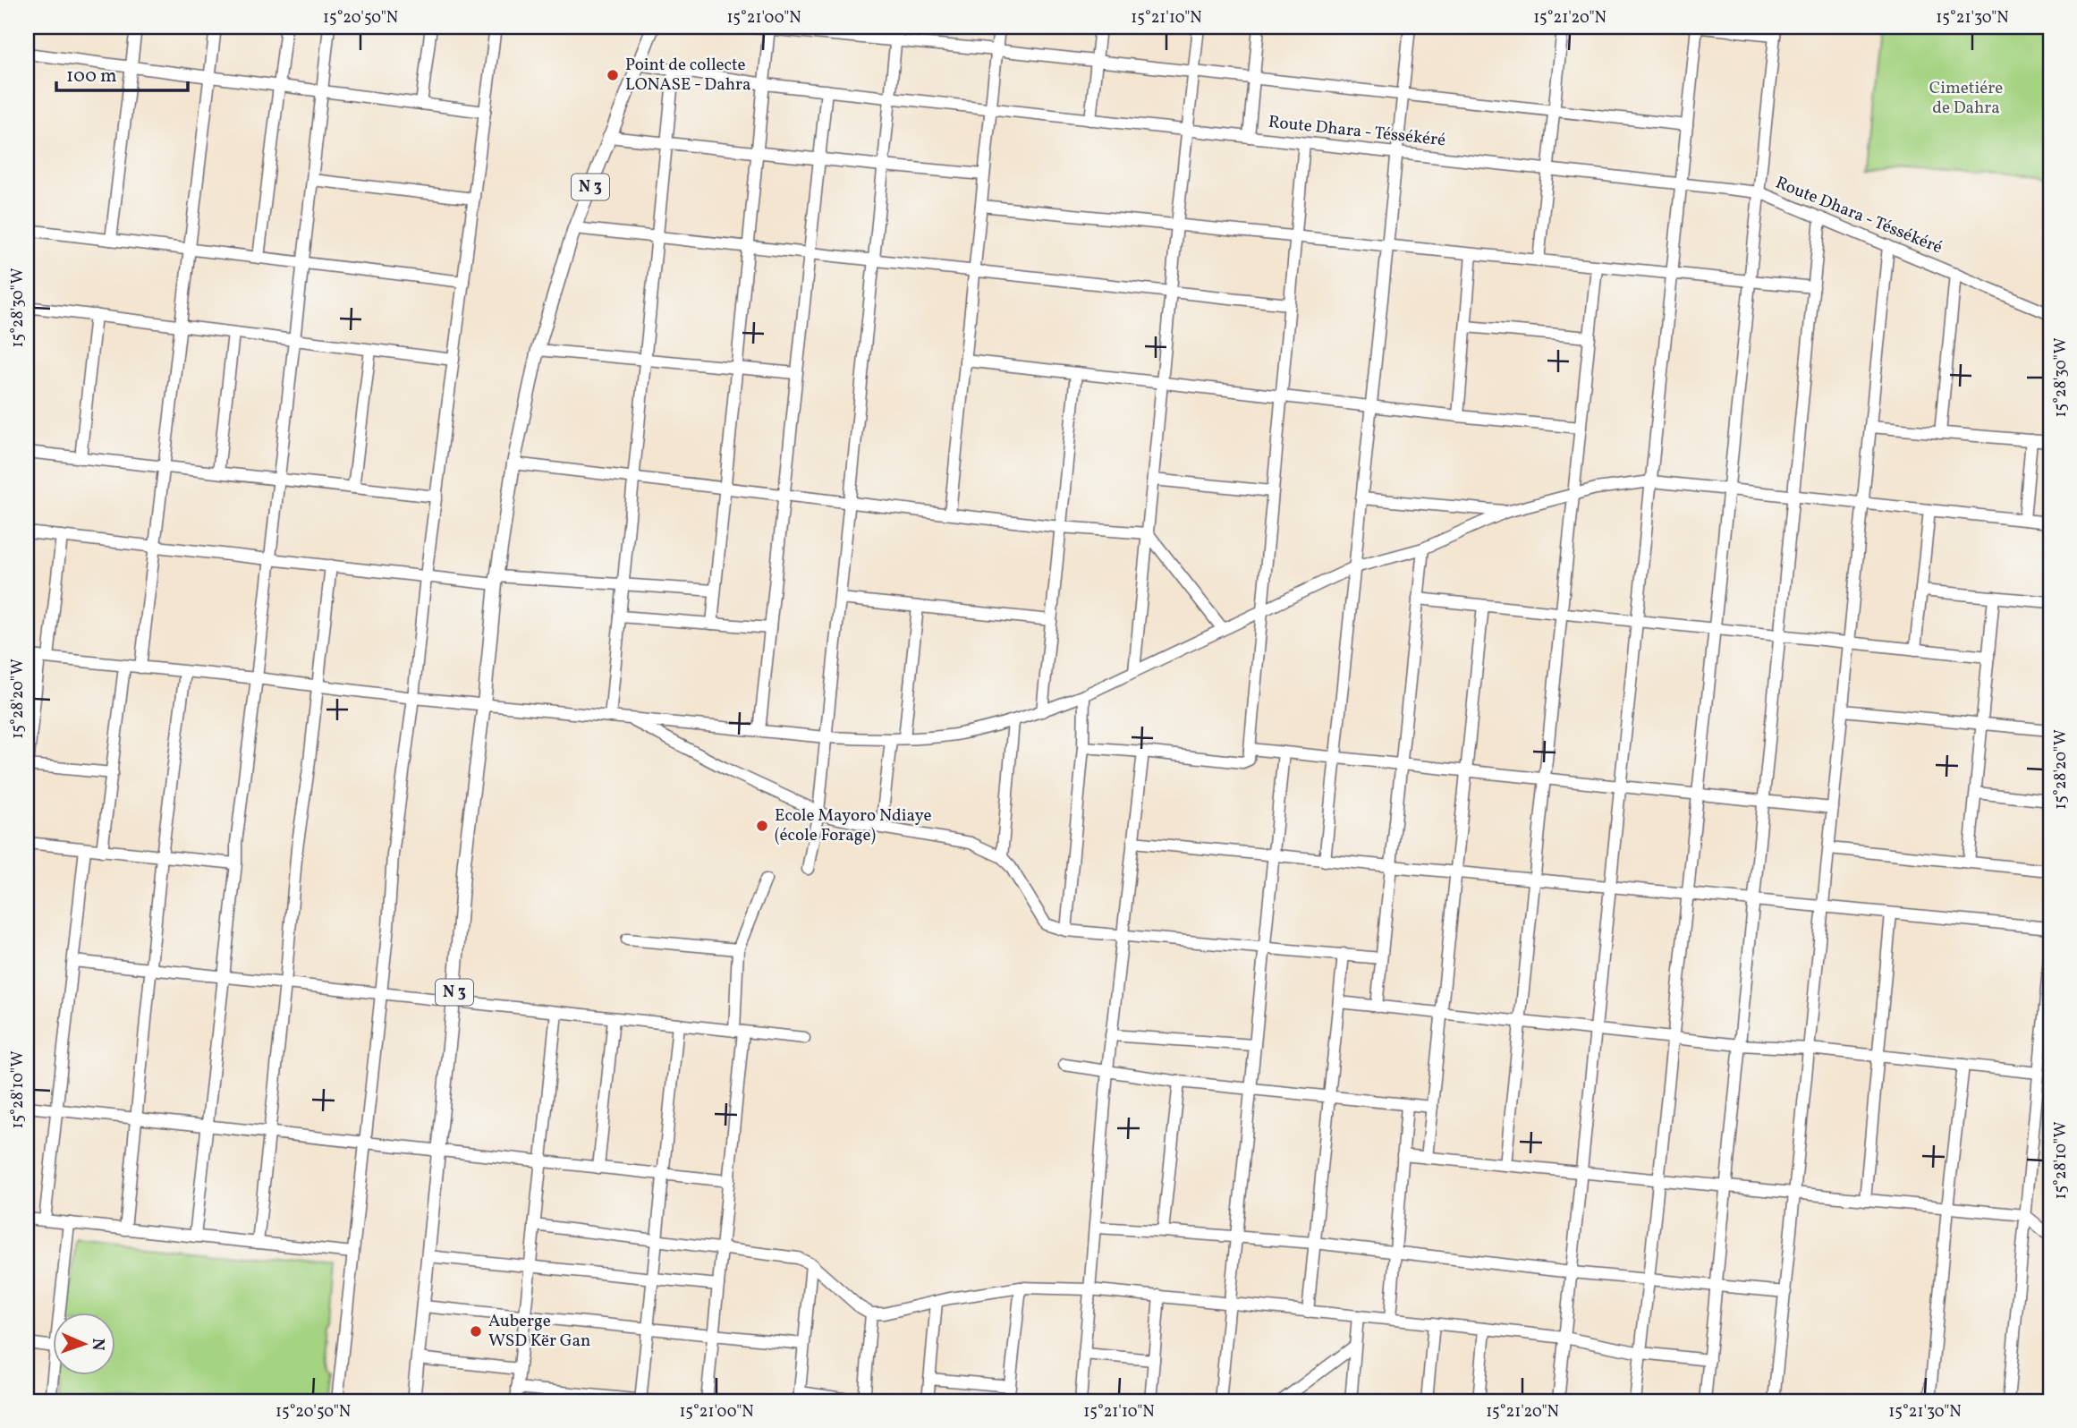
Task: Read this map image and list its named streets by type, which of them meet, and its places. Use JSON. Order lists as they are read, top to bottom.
{
  "streets": {
    "main road": ["N 3"],
    "street": ["Route Dhara - Téssékéré"]
  },
  "crossings": [
    ["Route Dhara - Téssékéré", "N 3"]
  ],
  "parks": ["Cimetiére de Dahra"],
  "places": ["Point de collecte LONASE - Dahra", "Ecole Mayoro Ndiaye (école Forage)", "Auberge WSD Kër Gan"],
  "scale_bar": "100 m",
  "north": "right",
  "coordinates": [
    "15°20'50\"N",
    "15°21'00\"N",
    "15°21'10\"N",
    "15°21'20\"N",
    "15°21'30\"N",
    "15°28'30\"W",
    "15°28'20\"W",
    "15°28'10\"W"
  ]
}
